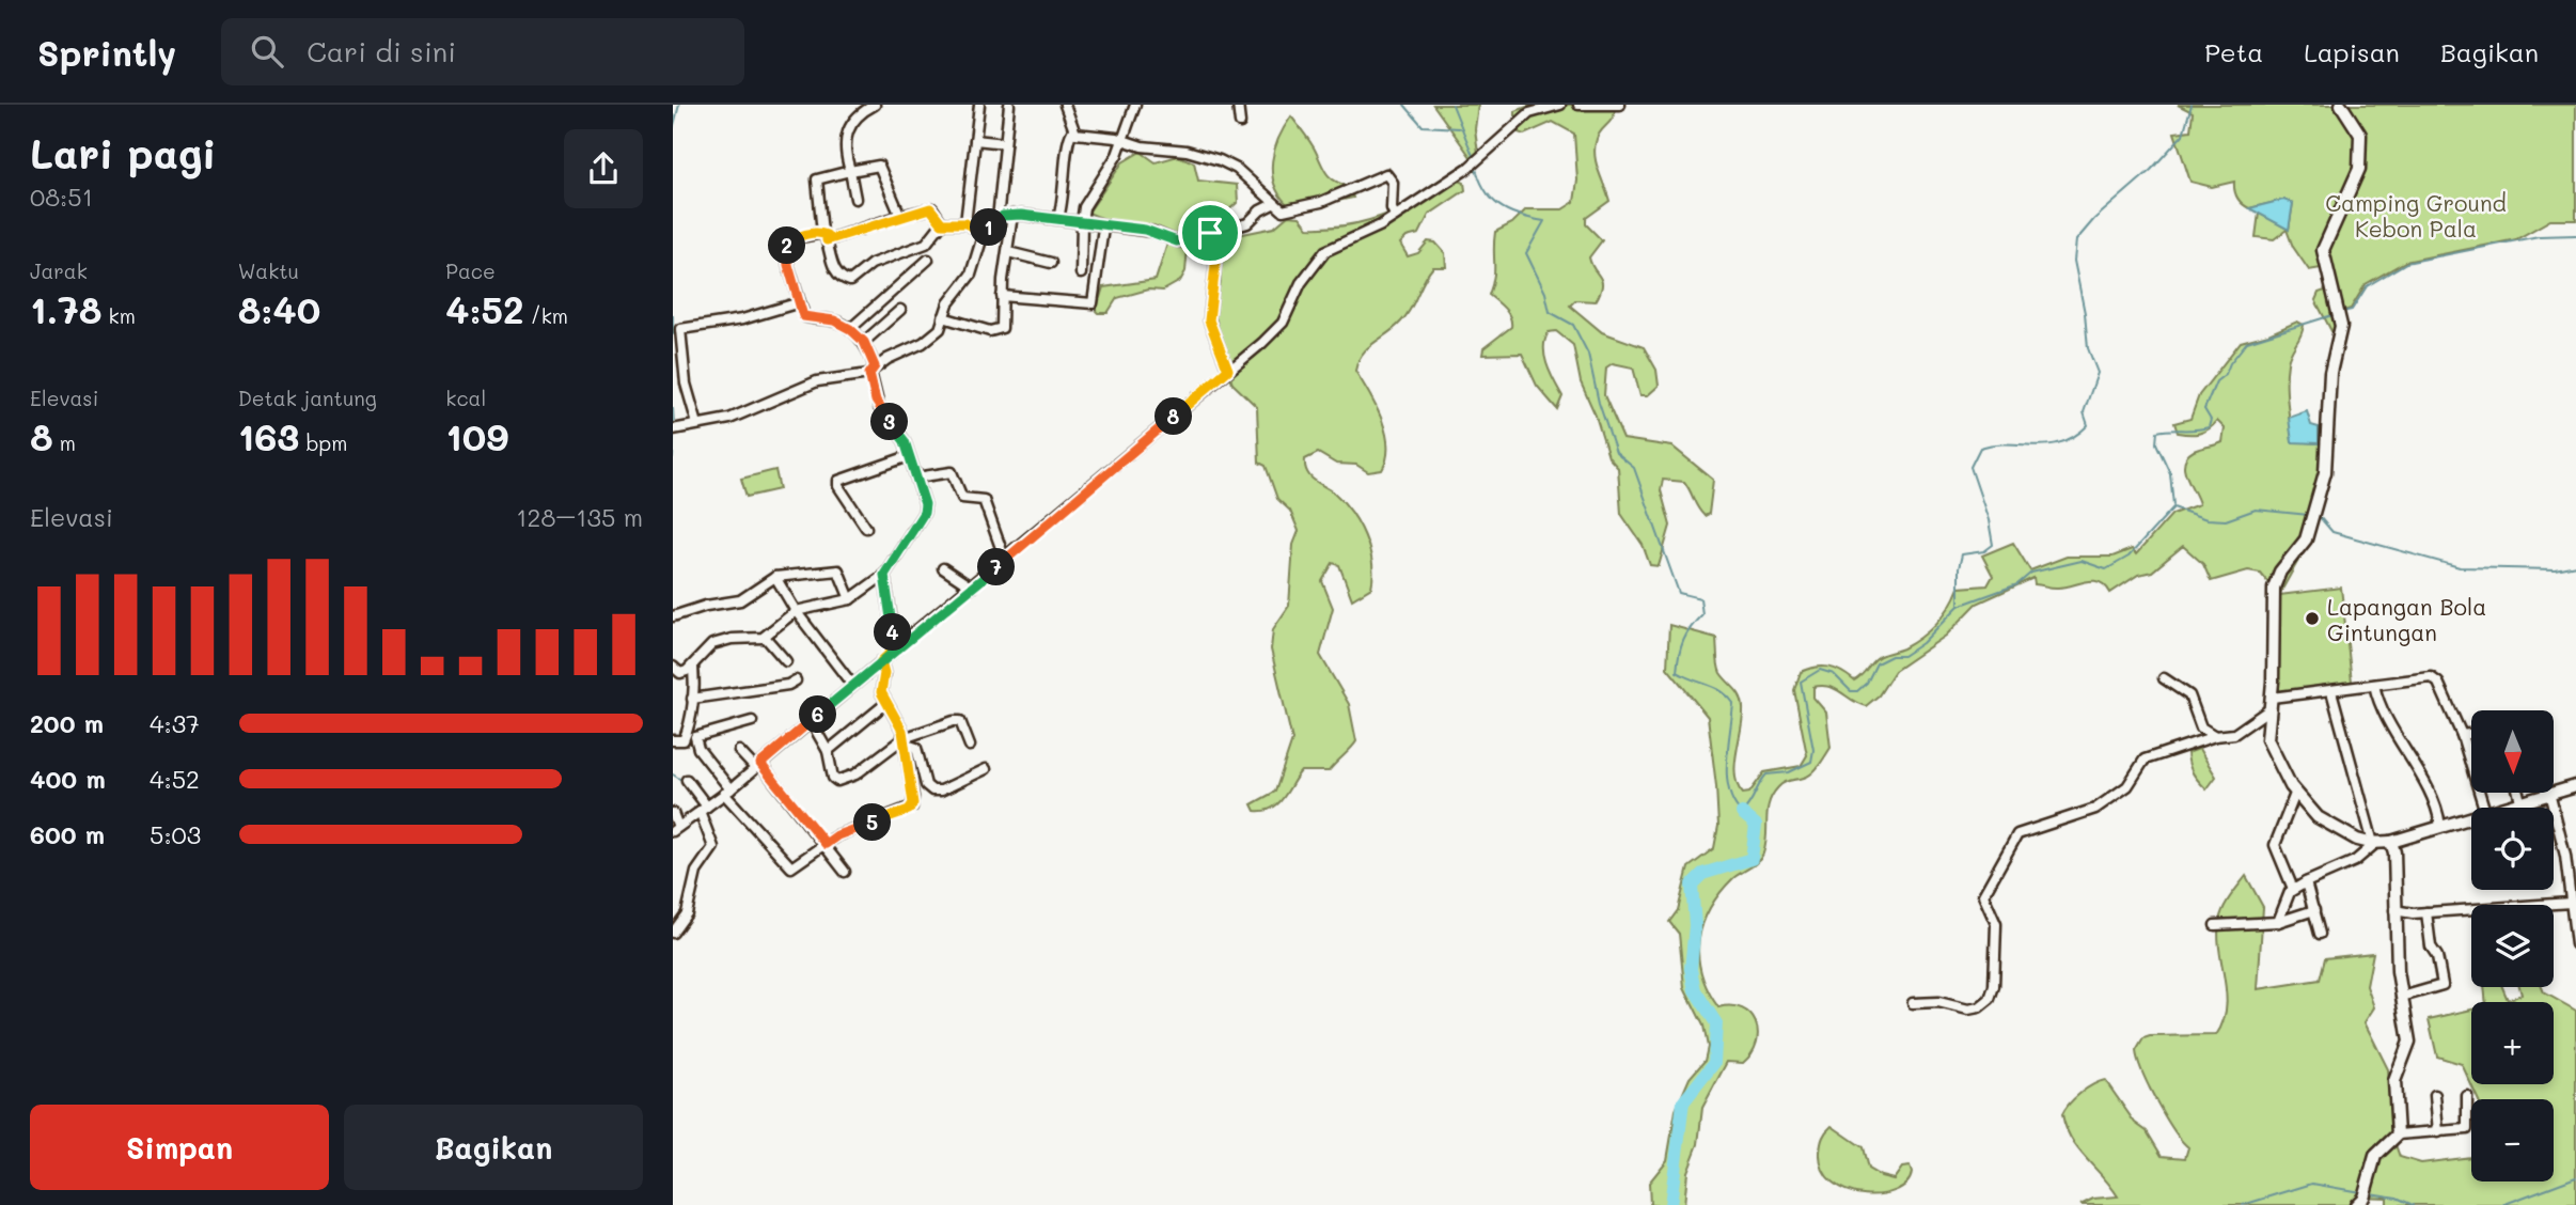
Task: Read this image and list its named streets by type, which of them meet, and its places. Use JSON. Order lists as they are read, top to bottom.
{
  "parks": ["Camping Ground Kebon Pala"],
  "places": ["Lapangan Bola Gintungan"],
  "north": "bottom",
  "page": {
    "header": "Sprintly",
    "search": "Cari di sini",
    "nav": ["Peta", "Lapisan", "Bagikan"],
    "heading": ["Lari pagi", "08:51"],
    "pins": [
      "1",
      "2",
      "8",
      "3",
      "7",
      "4",
      "6",
      "5"
    ],
    "stats": [
      ["Jarak", "1.78 km"],
      ["Waktu", "8:40"],
      ["Pace", "4:52 /km"],
      ["Elevasi", "8 m"],
      ["Detak jantung", "163 bpm"],
      ["kcal", "109"]
    ],
    "chart": ["Elevasi", "128–135 m"],
    "list": [
      {
        "name": "200 m",
        "note": "4:37"
      },
      {
        "name": "400 m",
        "note": "4:52"
      },
      {
        "name": "600 m",
        "note": "5:03"
      }
    ],
    "map_buttons": ["+", "−"],
    "buttons": ["Simpan", "Bagikan"]
  }
}
